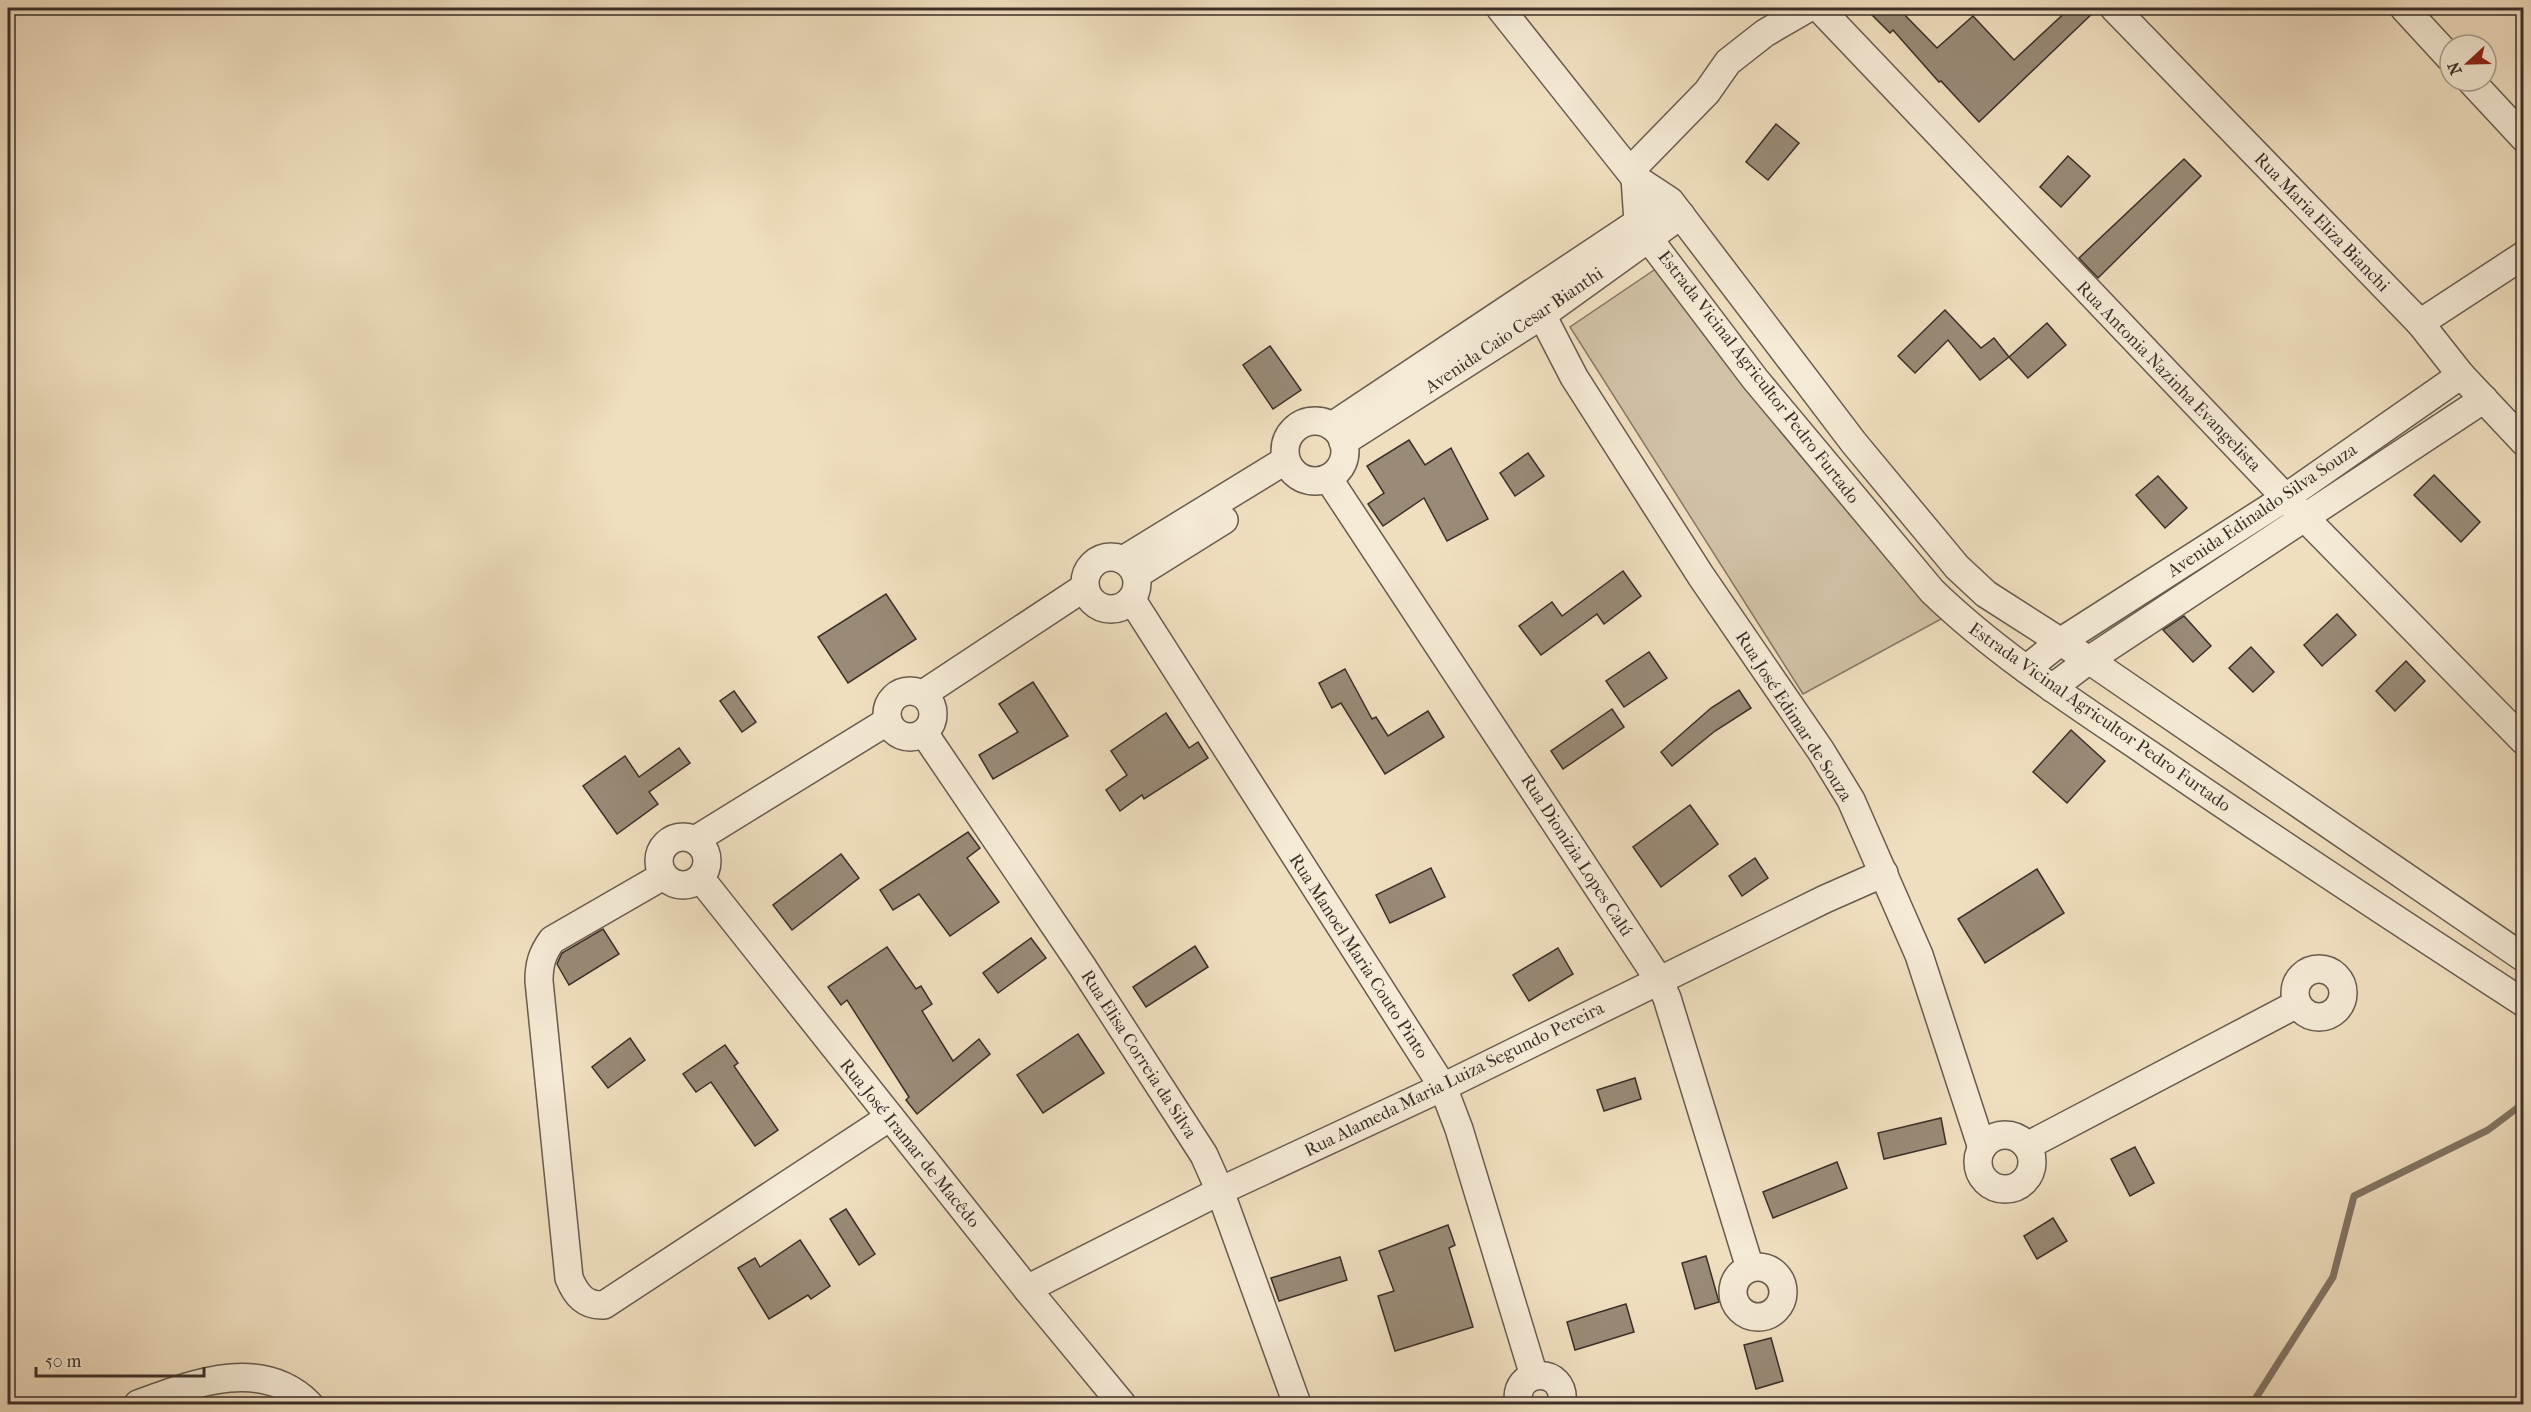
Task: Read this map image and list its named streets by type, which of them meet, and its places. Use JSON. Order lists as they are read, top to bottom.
{
  "streets": {
    "street": [
      "Rua Maria Eliza Bianchi",
      "Avenida Caio Cesar Bianthi",
      "Rua Antonia Nazinha Evangelista",
      "Estrada Vicinal Agricultor Pedro Furtado",
      "Avenida Edinaldo Silva Souza",
      "Rua José Edimar de Souza",
      "Rua Dionizia Lopes Calú",
      "Rua Manoel Maria Couto Pinto",
      "Rua Elisa Correia da Silva",
      "Rua Alameda Maria Luiza Segundo Pereira",
      "Rua José Iramar de Macêdo"
    ]
  },
  "crossings": [
    ["Rua Maria Eliza Bianchi", "Avenida Edinaldo Silva Souza"],
    ["Avenida Caio Cesar Bianthi", "Estrada Vicinal Agricultor Pedro Furtado"],
    ["Avenida Caio Cesar Bianthi", "Rua José Edimar de Souza"],
    ["Avenida Caio Cesar Bianthi", "Rua Dionizia Lopes Calú"],
    ["Rua Antonia Nazinha Evangelista", "Avenida Edinaldo Silva Souza"],
    ["Estrada Vicinal Agricultor Pedro Furtado", "Avenida Edinaldo Silva Souza"],
    ["Rua José Edimar de Souza", "Rua Alameda Maria Luiza Segundo Pereira"],
    ["Rua Dionizia Lopes Calú", "Rua Alameda Maria Luiza Segundo Pereira"],
    ["Rua Manoel Maria Couto Pinto", "Rua Alameda Maria Luiza Segundo Pereira"],
    ["Rua Elisa Correia da Silva", "Rua Alameda Maria Luiza Segundo Pereira"],
    ["Rua Alameda Maria Luiza Segundo Pereira", "Rua José Iramar de Macêdo"]
  ],
  "scale_bar": "50 m",
  "north": "left"
}
